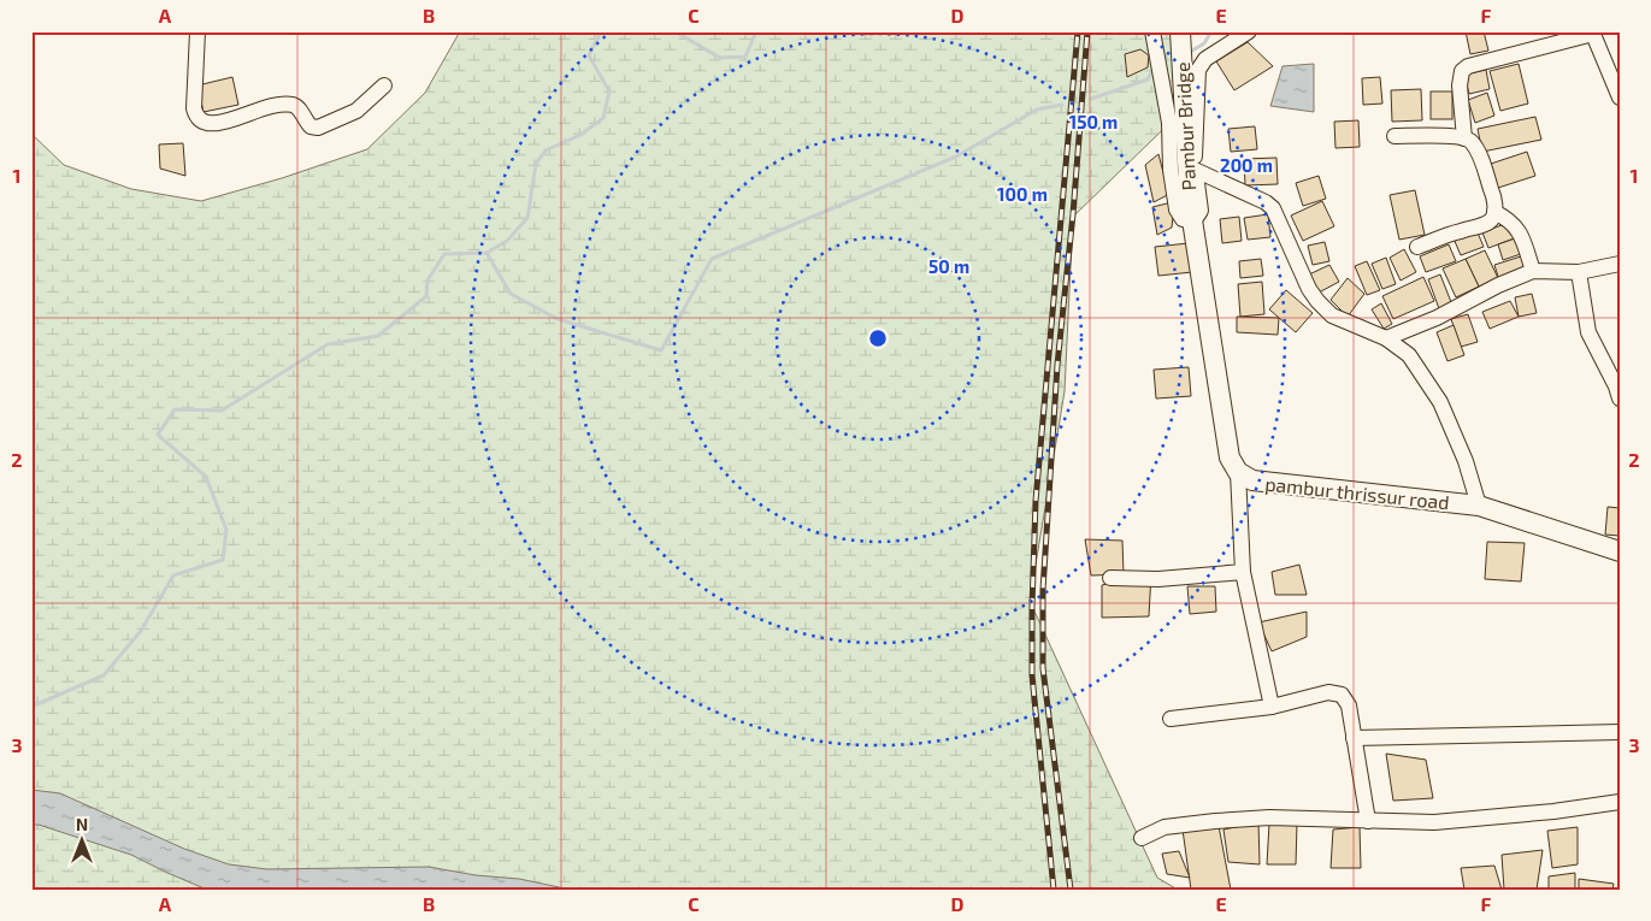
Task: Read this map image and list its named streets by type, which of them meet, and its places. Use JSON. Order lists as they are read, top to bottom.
{
  "streets": {
    "main road": ["Pambur Bridge", "pambur thrissur road"]
  },
  "crossings": [
    ["Pambur Bridge", "pambur thrissur road"]
  ],
  "north": "top",
  "grid": {
    "columns": [
      "A",
      "B",
      "C",
      "D",
      "E",
      "F"
    ],
    "rows": ["1", "2", "3"]
  },
  "rings": [
    "150 m",
    "200 m",
    "100 m",
    "50 m"
  ]
}
